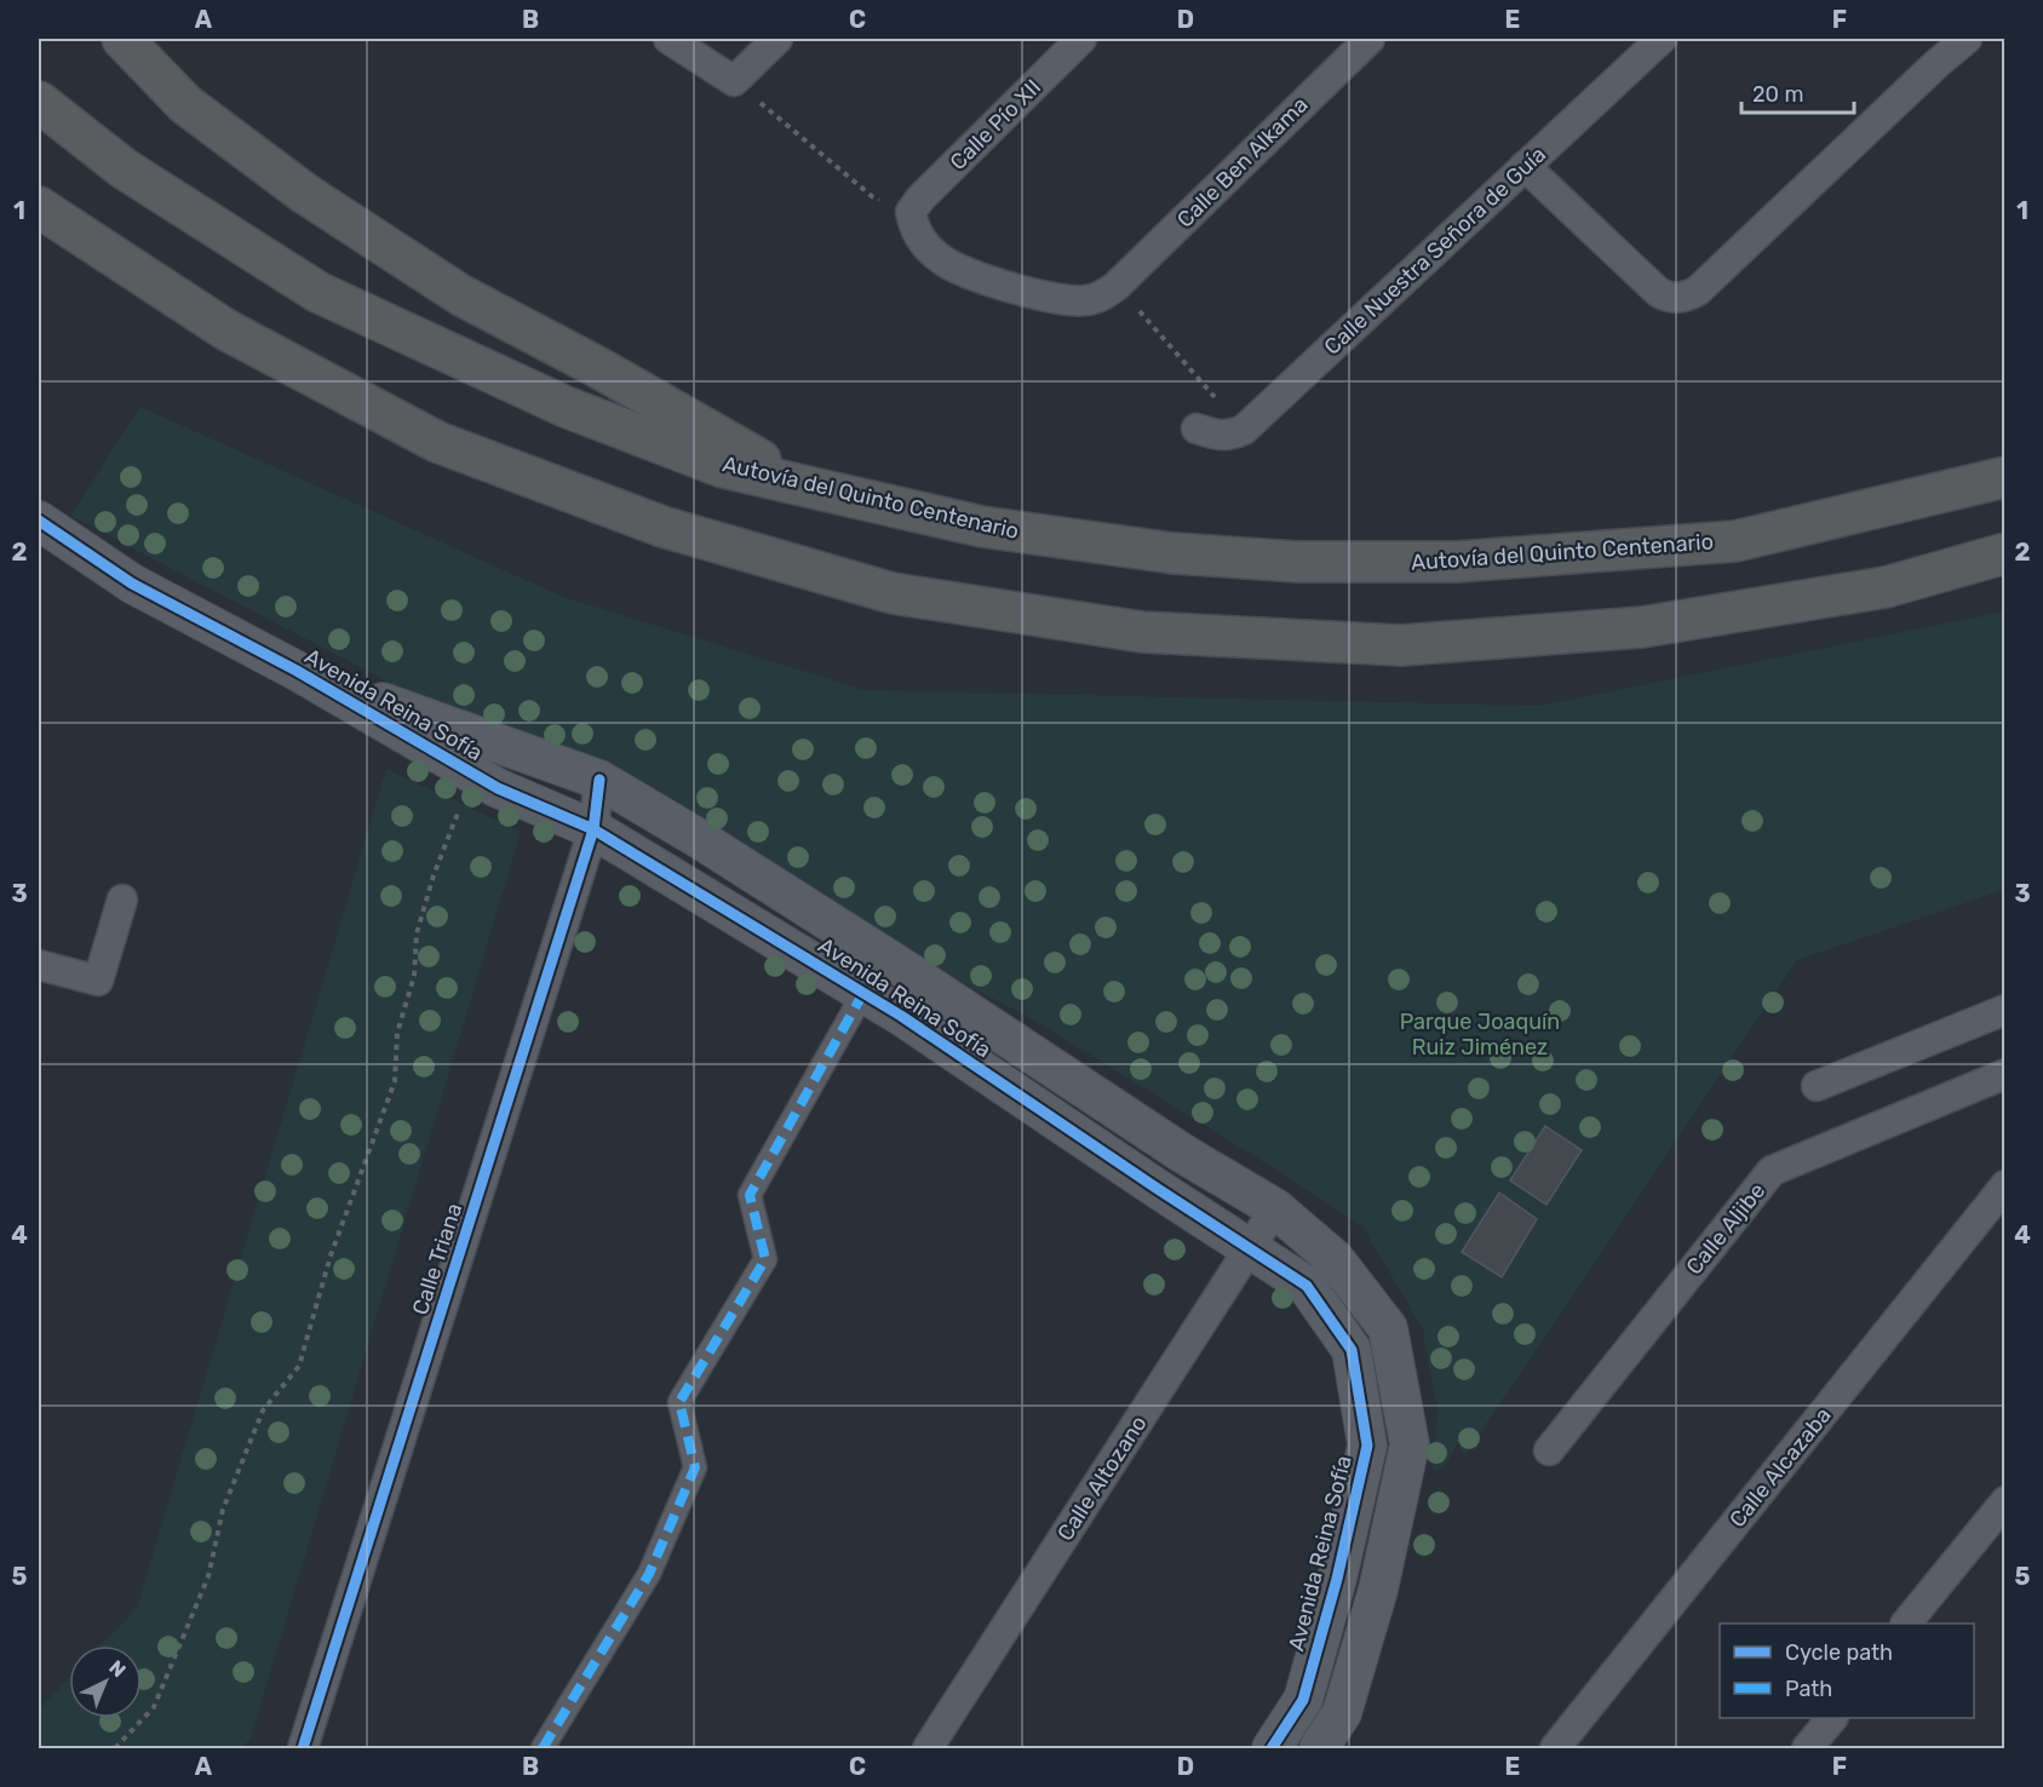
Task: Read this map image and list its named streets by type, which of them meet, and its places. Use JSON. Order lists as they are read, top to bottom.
{
  "streets": {
    "highway": ["Autovía del Quinto Centenario"],
    "street": [
      "Calle Pío XII",
      "Calle Ben Alkama",
      "Calle Nuestra Señora de Guía",
      "Avenida Reina Sofía",
      "Calle Aljibe",
      "Calle Triana",
      "Calle Alcazaba",
      "Calle Altozano"
    ]
  },
  "crossings": [
    ["Calle Pío XII", "Calle Ben Alkama"],
    ["Avenida Reina Sofía", "Calle Triana"],
    ["Avenida Reina Sofía", "Calle Altozano"]
  ],
  "parks": ["Parque Joaquín Ruiz Jiménez"],
  "legend": ["Cycle path", "Path"],
  "scale_bar": "20 m",
  "north": "top right",
  "grid": {
    "columns": [
      "A",
      "B",
      "C",
      "D",
      "E",
      "F"
    ],
    "rows": [
      "1",
      "2",
      "3",
      "4",
      "5"
    ]
  }
}
